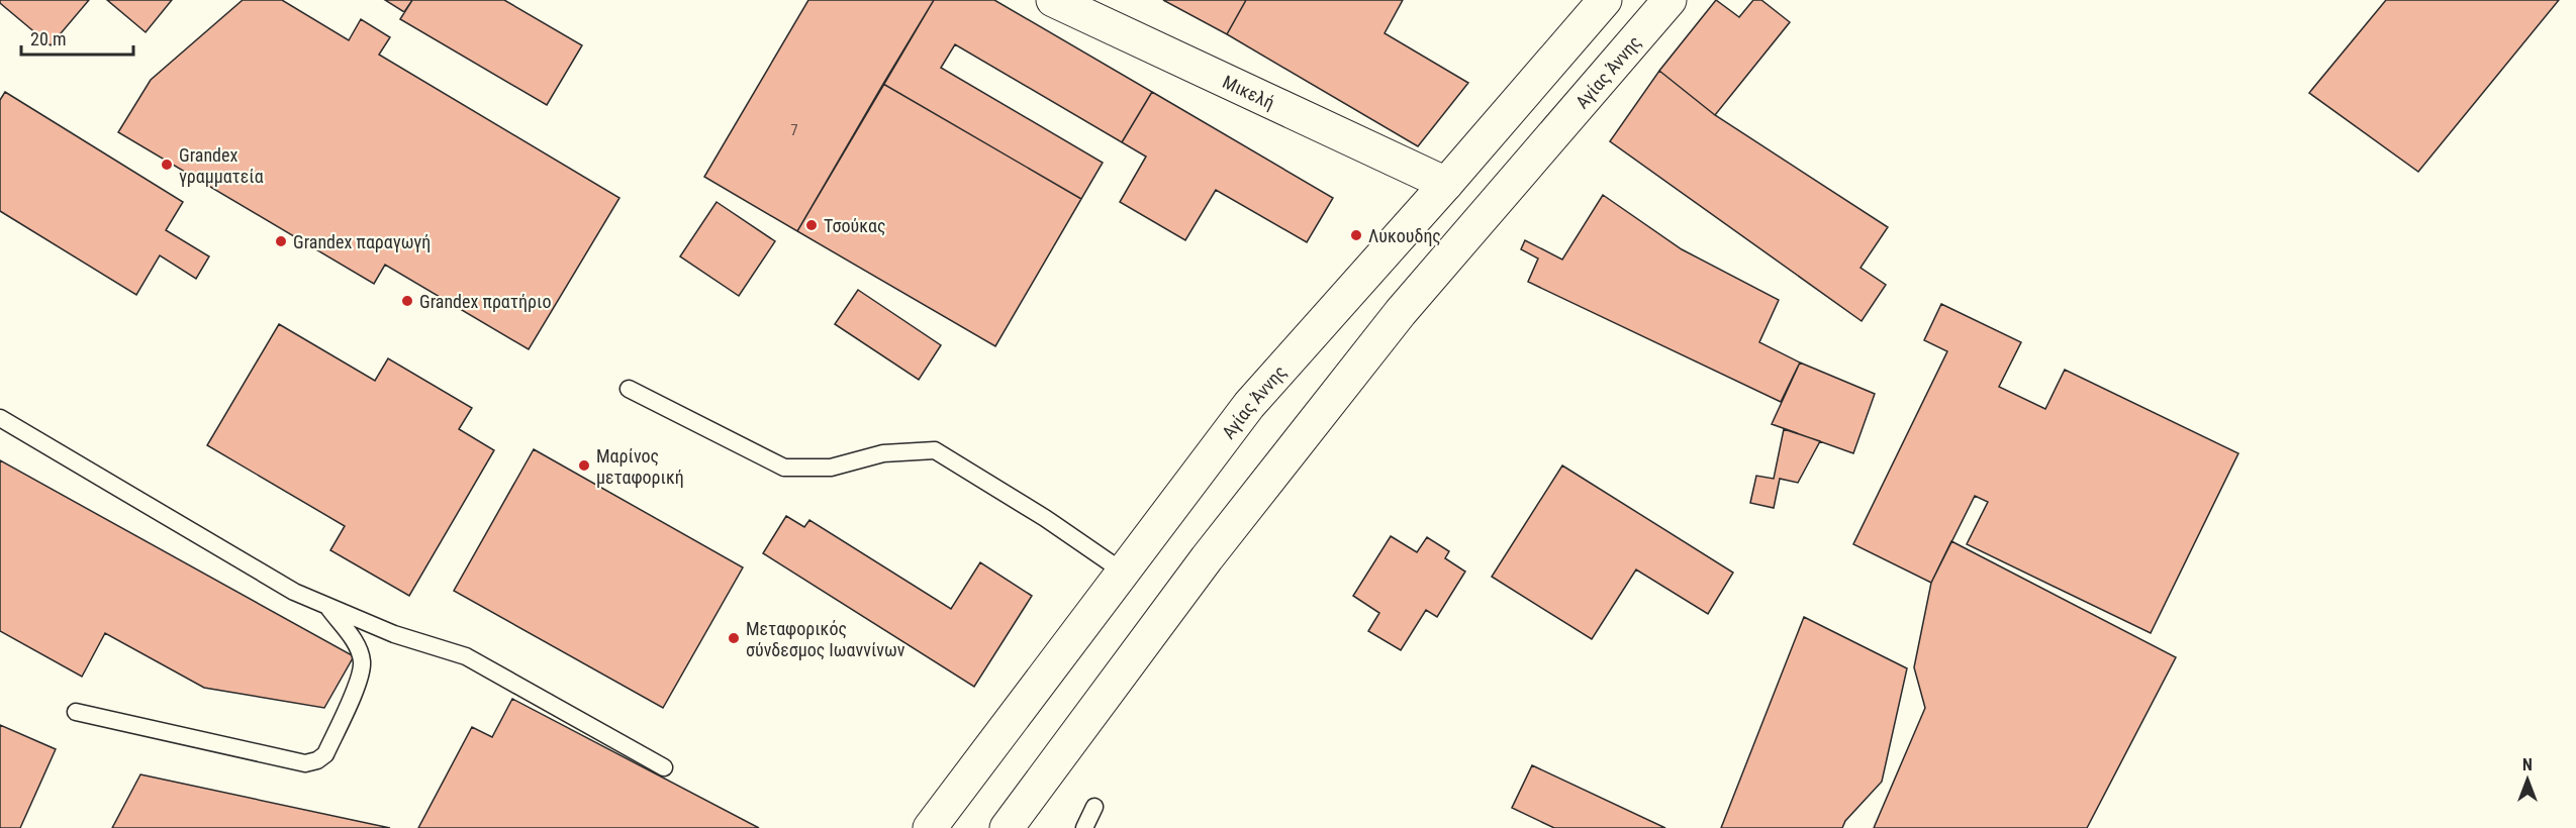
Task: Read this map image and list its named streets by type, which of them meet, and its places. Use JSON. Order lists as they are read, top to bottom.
{
  "streets": {
    "street": ["Αγίας Άννης", "Μικελή"]
  },
  "crossings": [
    ["Αγίας Άννης", "Μικελή"]
  ],
  "places": [
    "Grandex γραμματεία",
    "Τσούκας",
    "Λυκουδης",
    "Grandex παραγωγή",
    "Grandex πρατήριο",
    "Μαρίνος μεταφορική",
    "Μεταφορικός σύνδεσμος Ιωαννίνων"
  ],
  "house_numbers": ["7"],
  "scale_bar": "20 m",
  "north": "top"
}
